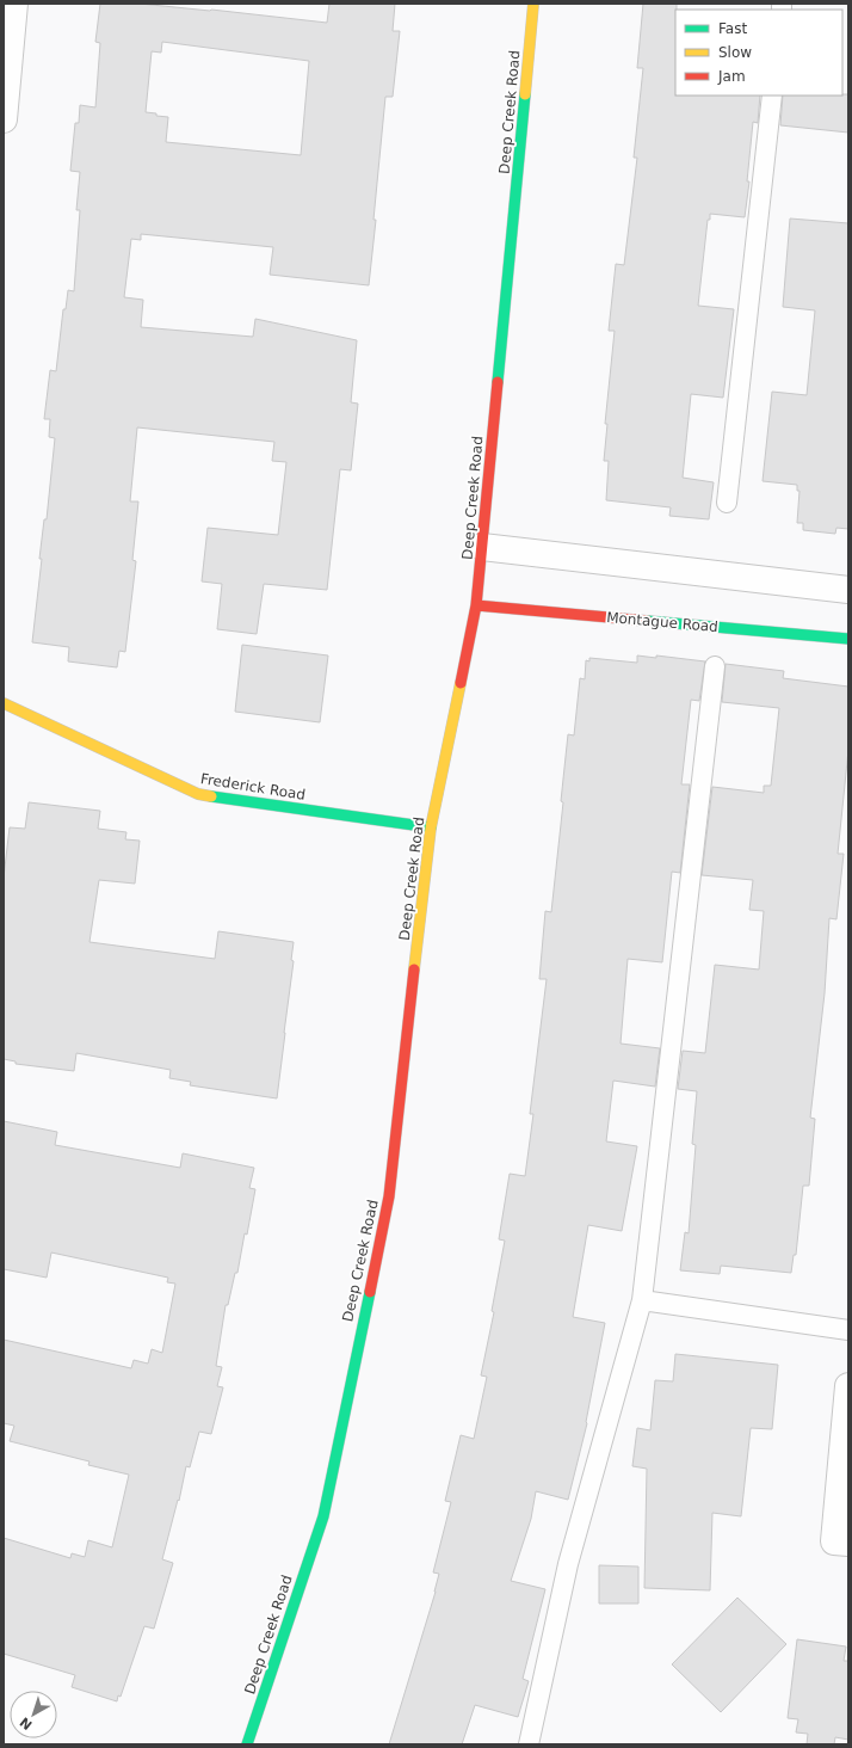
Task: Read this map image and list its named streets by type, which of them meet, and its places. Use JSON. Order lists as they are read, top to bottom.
{
  "streets": {
    "street": ["Deep Creek Road", "Montague Road", "Frederick Road"]
  },
  "crossings": [
    ["Deep Creek Road", "Montague Road"],
    ["Deep Creek Road", "Frederick Road"]
  ],
  "legend": ["Fast", "Slow", "Jam"],
  "north": "bottom left"
}
